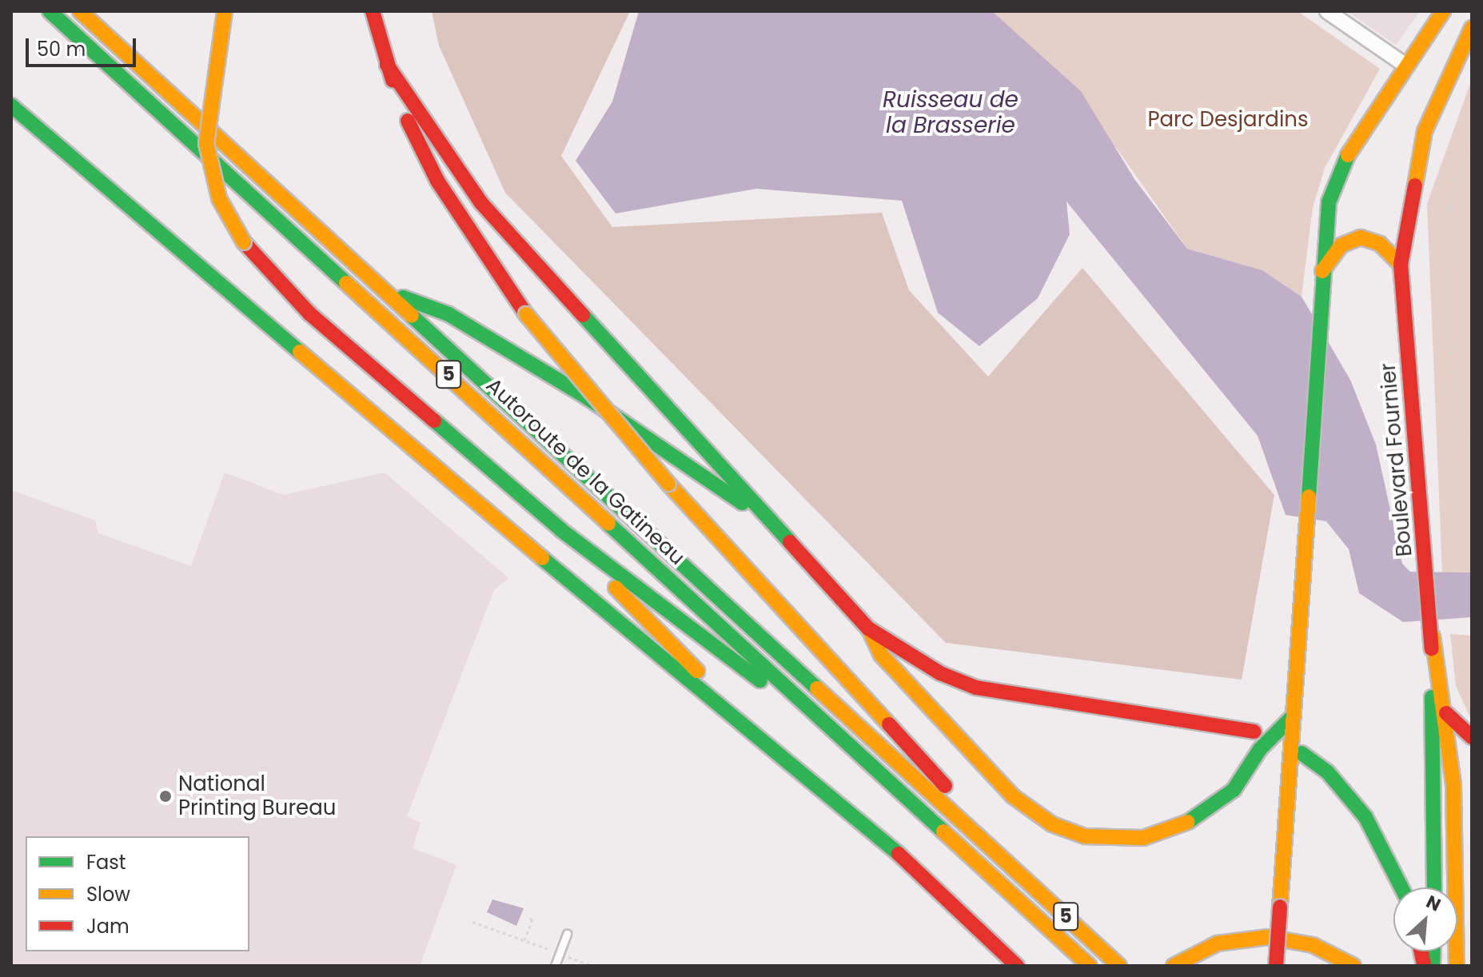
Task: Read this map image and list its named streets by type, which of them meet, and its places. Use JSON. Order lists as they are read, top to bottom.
{
  "streets": {
    "main road": ["5", "Boulevard Fournier", "Autoroute de la Gatineau"]
  },
  "water": ["Ruisseau de la Brasserie"],
  "parks": ["Parc Desjardins"],
  "places": ["National Printing Bureau"],
  "legend": ["Fast", "Slow", "Jam"],
  "scale_bar": "50 m",
  "north": "top right"
}
